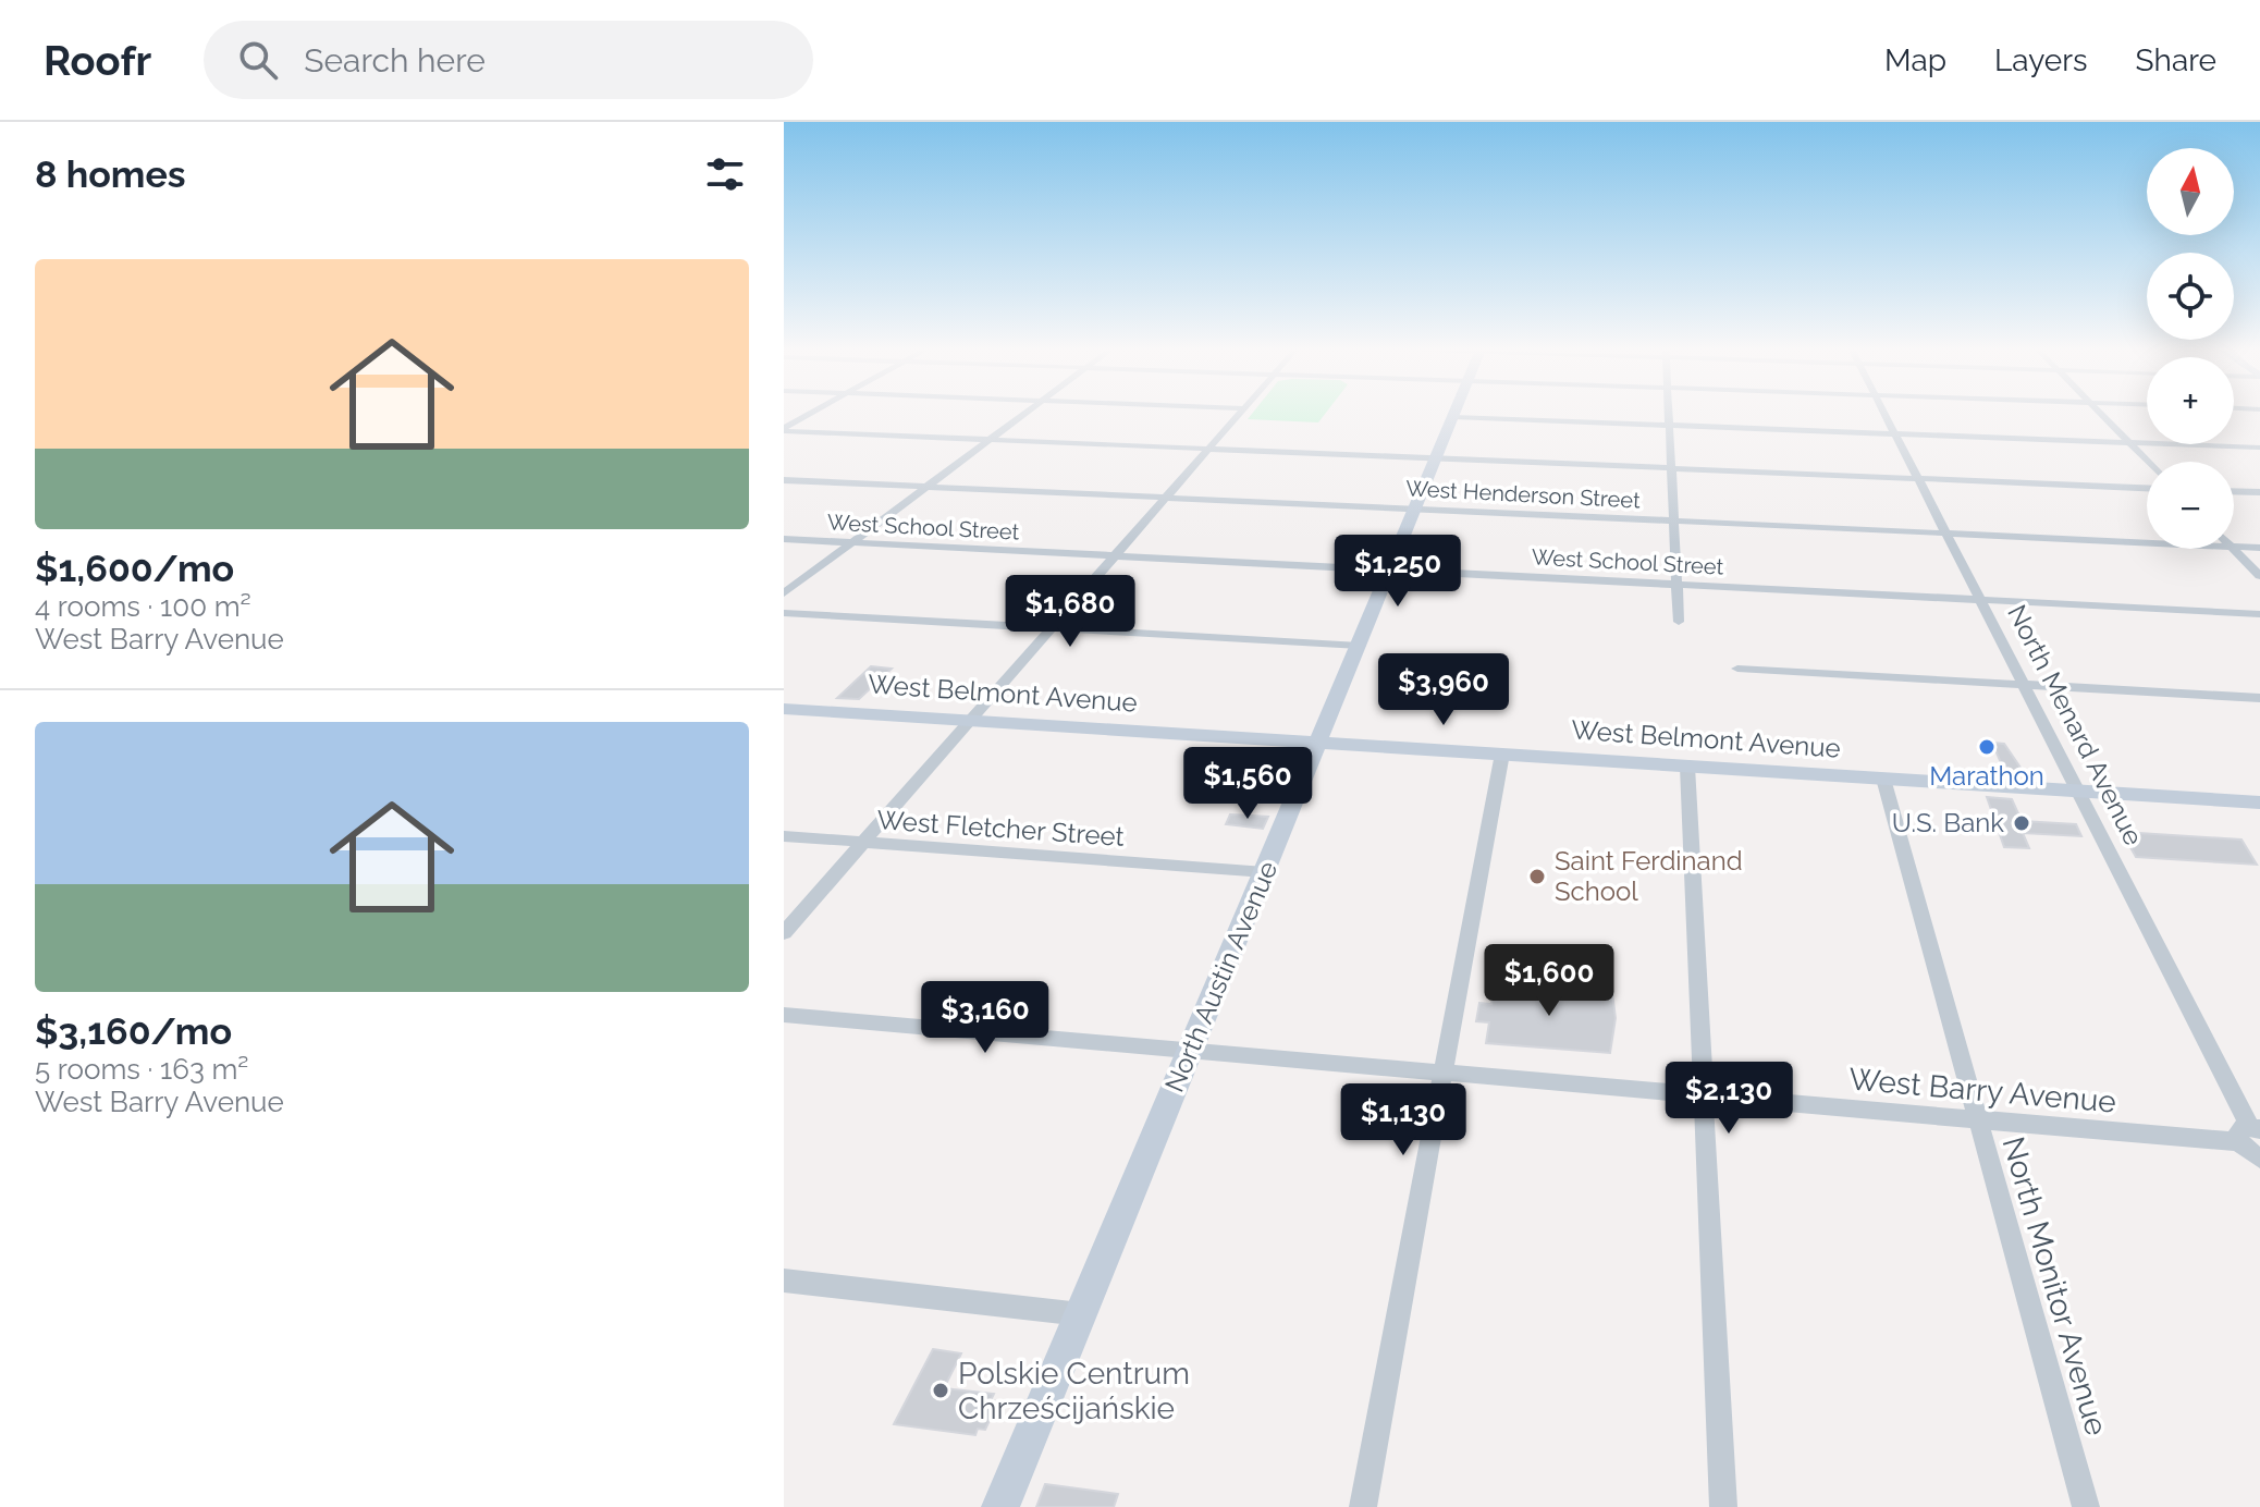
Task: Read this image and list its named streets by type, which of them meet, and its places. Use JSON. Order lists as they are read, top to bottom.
{
  "streets": {
    "street": [
      "West Henderson Street",
      "West School Street",
      "West Belmont Avenue",
      "North Menard Avenue",
      "West Fletcher Street",
      "North Austin Avenue",
      "West Barry Avenue",
      "North Monitor Avenue"
    ]
  },
  "crossings": [
    ["West Henderson Street", "North Menard Avenue"],
    ["West Henderson Street", "North Austin Avenue"],
    ["West School Street", "North Menard Avenue"],
    ["West School Street", "North Austin Avenue"],
    ["West Belmont Avenue", "North Menard Avenue"],
    ["West Belmont Avenue", "North Austin Avenue"],
    ["West Belmont Avenue", "North Monitor Avenue"],
    ["North Menard Avenue", "West Barry Avenue"],
    ["West Fletcher Street", "North Austin Avenue"],
    ["North Austin Avenue", "West Barry Avenue"],
    ["West Barry Avenue", "North Monitor Avenue"]
  ],
  "places": [
    "Marathon",
    "U.S. Bank",
    "Saint Ferdinand School",
    "Polskie Centrum Chrześcijańskie"
  ],
  "north": "top",
  "page": {
    "header": "Roofr",
    "search": "Search here",
    "nav": ["Map", "Layers", "Share"],
    "heading": "8 homes",
    "map_buttons": ["+", "−"],
    "list": [
      {
        "name": "$1,600/mo",
        "note": "4 rooms · 100 m² · West Barry Avenue"
      },
      {
        "name": "$3,160/mo",
        "note": "5 rooms · 163 m² · West Barry Avenue"
      }
    ],
    "price": [
      "$1,250",
      "$1,680",
      "$3,960",
      "$1,560",
      "$1,600",
      "$3,160",
      "$2,130",
      "$1,130"
    ]
  }
}
